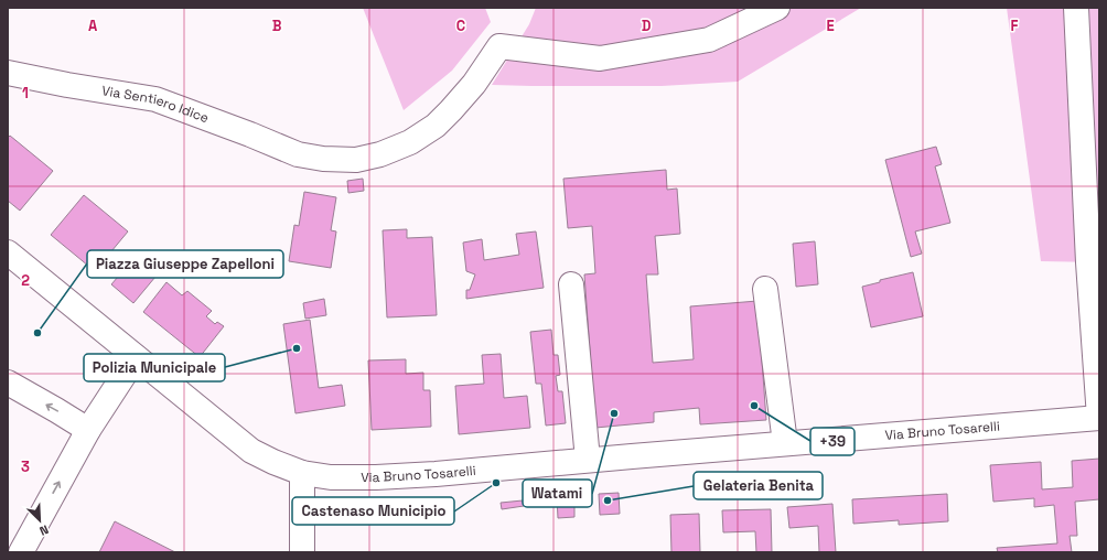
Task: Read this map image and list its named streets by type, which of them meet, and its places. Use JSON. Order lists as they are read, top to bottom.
{
  "streets": {
    "street": ["Via Sentiero Idice", "Via Bruno Tosarelli"]
  },
  "places": [
    "Piazza Giuseppe Zapelloni",
    "Polizia Municipale",
    "+39",
    "Watami",
    "Castenaso Municipio",
    "Gelateria Benita"
  ],
  "north": "bottom right",
  "grid": {
    "columns": [
      "A",
      "B",
      "C",
      "D",
      "E",
      "F"
    ],
    "rows": ["1", "2", "3"]
  }
}
